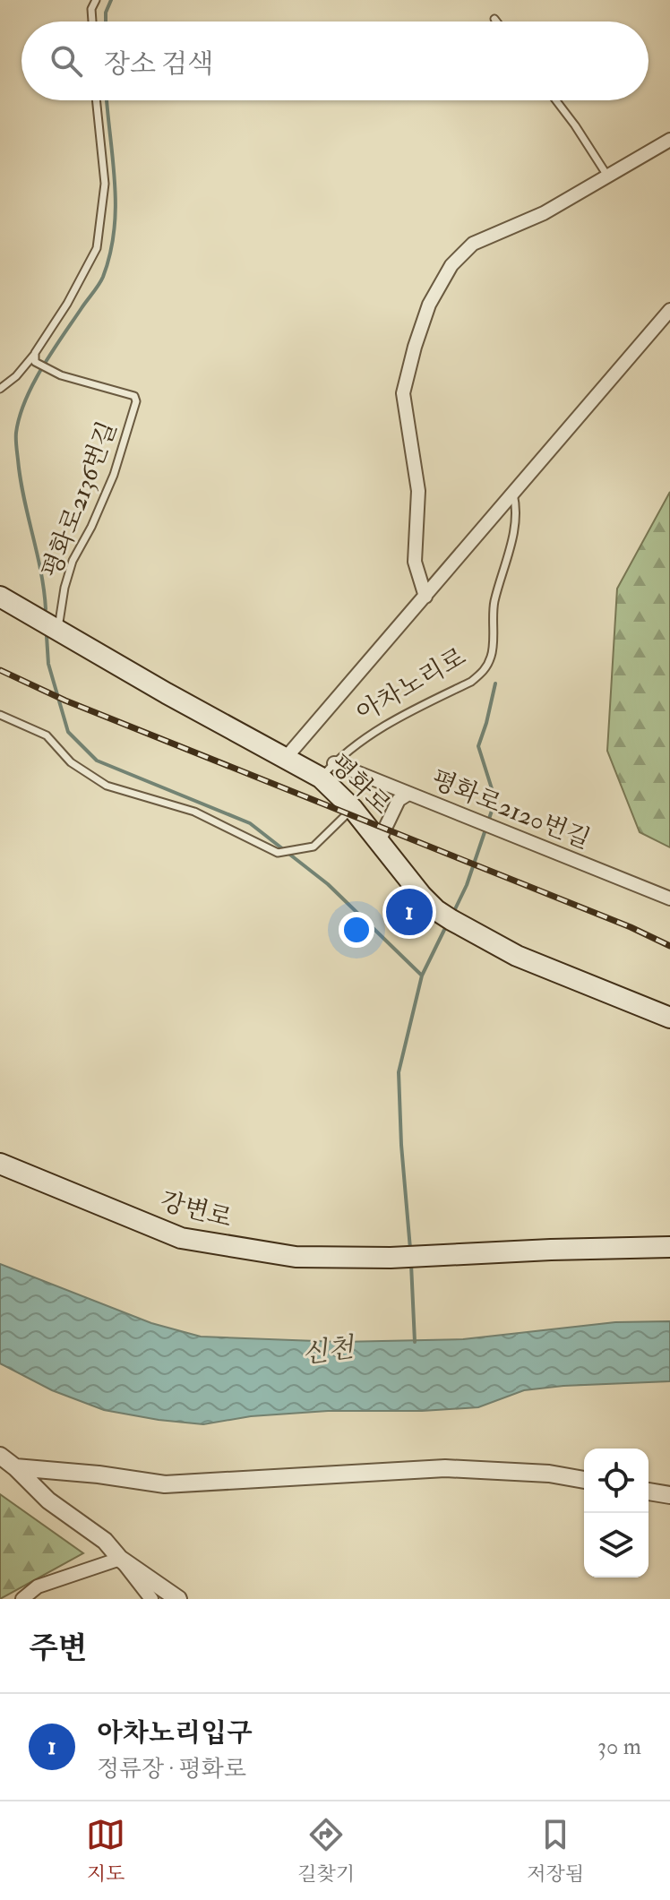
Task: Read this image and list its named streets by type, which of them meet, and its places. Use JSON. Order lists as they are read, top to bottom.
{
  "streets": {
    "main road": ["평화로", "강변로"],
    "street": ["아차노리로", "평화로2120번길"],
    "lane": ["평화로2136번길"]
  },
  "crossings": [
    ["평화로2136번길", "평화로"],
    ["아차노리로", "평화로"],
    ["아차노리로", "평화로2120번길"],
    ["평화로", "평화로2120번길"]
  ],
  "water": ["신천"],
  "page": {
    "search": "장소 검색",
    "pins": "1",
    "heading": "주변",
    "list": [
      {
        "mark": "1",
        "name": "아차노리입구",
        "note": "정류장 · 평화로",
        "value": "30 m"
      }
    ],
    "nav": ["지도", "길찾기", "저장됨"]
  }
}
